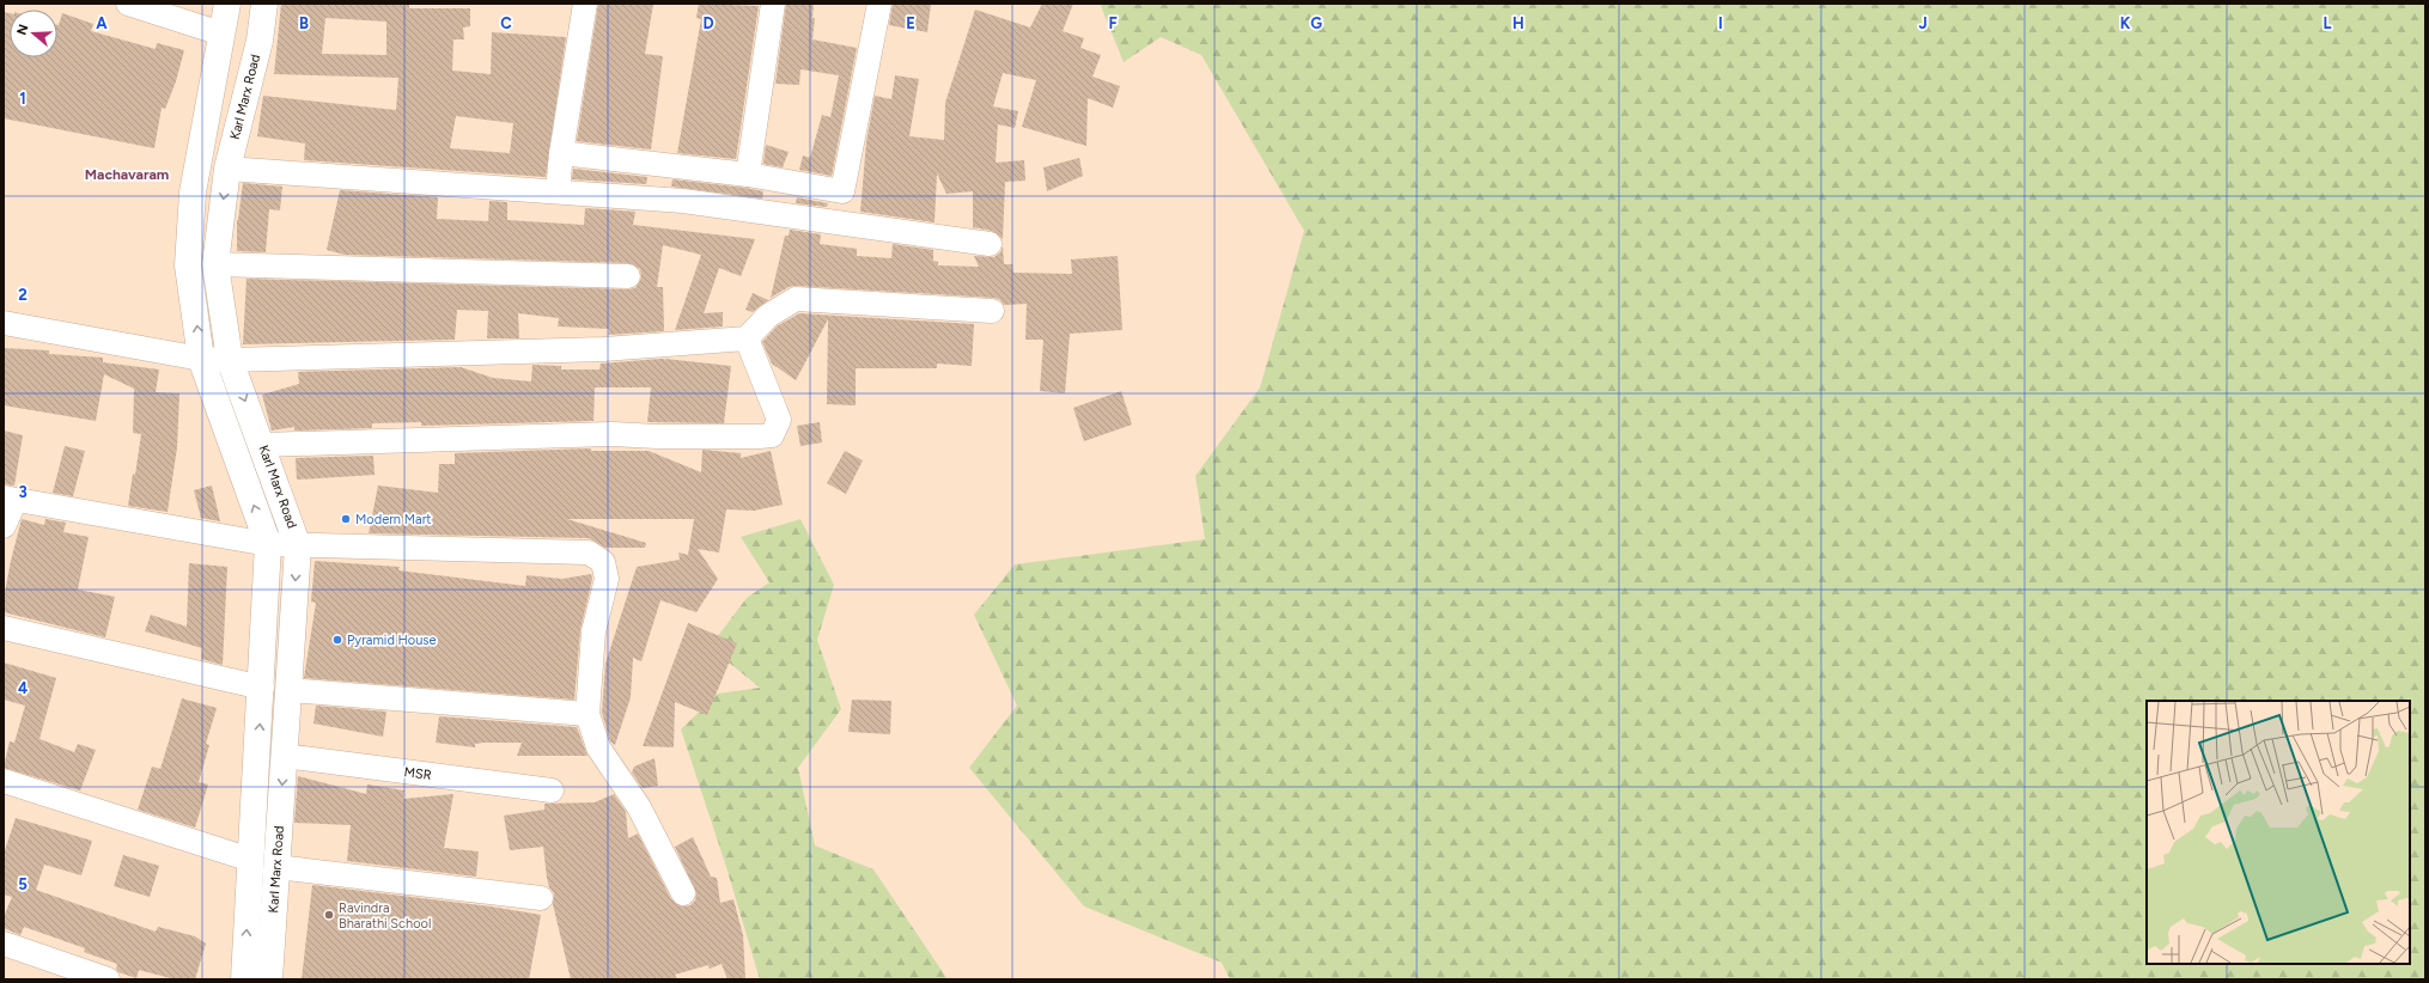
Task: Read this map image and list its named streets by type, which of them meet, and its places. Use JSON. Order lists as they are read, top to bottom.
{
  "streets": {
    "main road": ["Karl Marx Road"],
    "street": ["MSR"]
  },
  "crossings": [
    ["Karl Marx Road", "MSR"]
  ],
  "districts": ["Machavaram"],
  "places": ["Modern Mart", "Pyramid House", "Ravindra Bharathi School"],
  "north": "left",
  "grid": {
    "columns": [
      "A",
      "B",
      "C",
      "D",
      "E",
      "F",
      "G",
      "H",
      "I",
      "J",
      "K",
      "L"
    ],
    "rows": [
      "1",
      "2",
      "3",
      "4",
      "5"
    ]
  }
}
